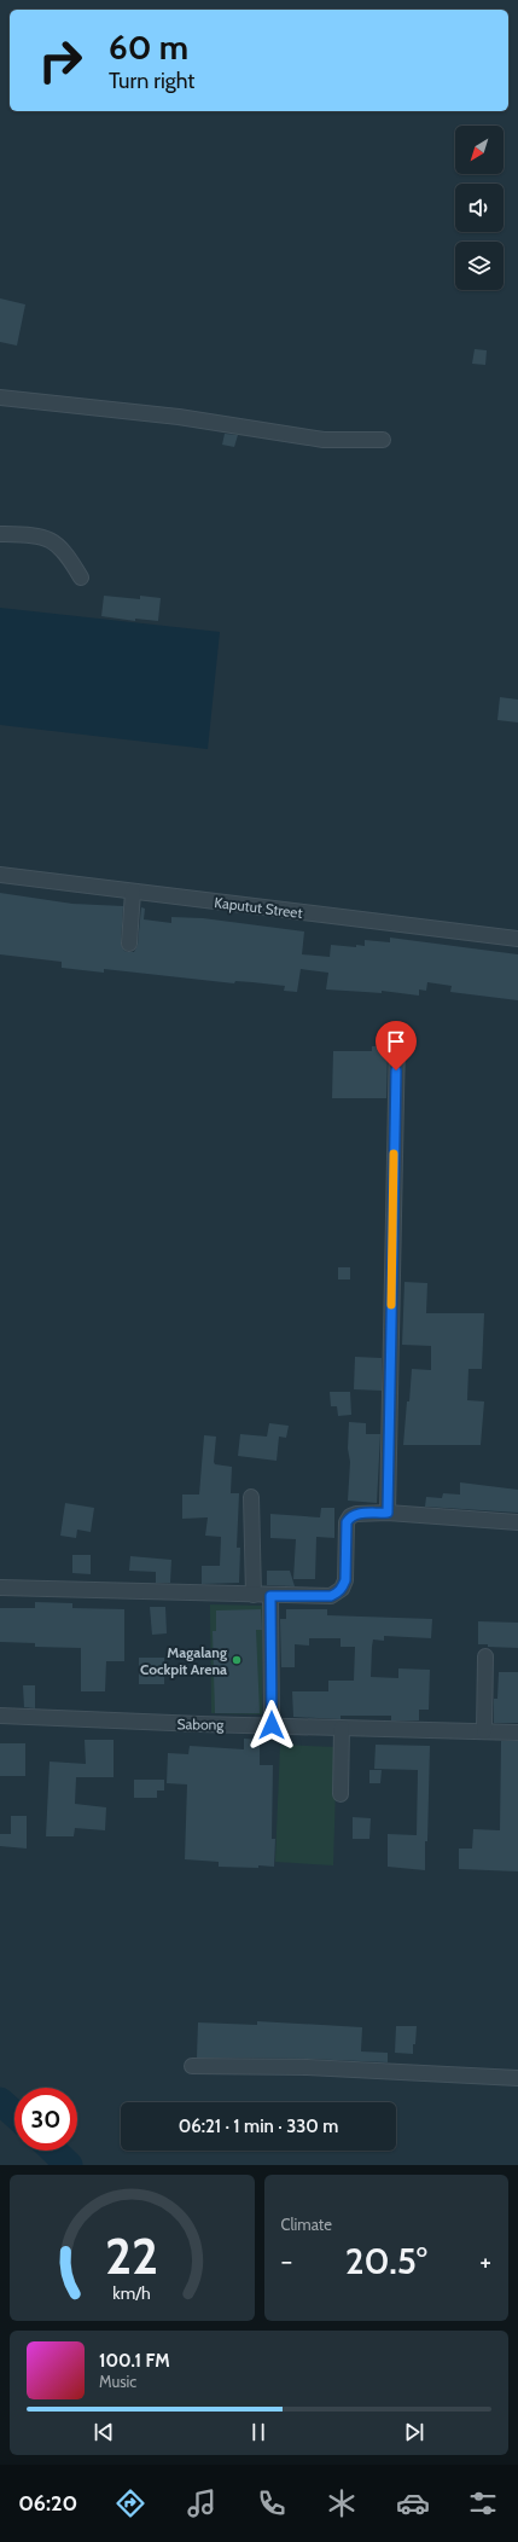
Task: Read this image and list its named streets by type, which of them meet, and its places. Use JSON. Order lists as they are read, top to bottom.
{
  "streets": {
    "street": ["Kaputut Street", "Sabong"]
  },
  "places": ["Magalang Cockpit Arena"],
  "north": "bottom left",
  "page": {
    "turn": ["60 m", "Turn right"],
    "limit": "30",
    "trip": "06:21 · 1 min · 330 m",
    "tile": "Climate",
    "heat": ["−", "20.5°", "+"],
    "song": ["100.1 FM", "Music"],
    "tabs": "06:20",
    "gauge": ["22", "km/h"]
  }
}
